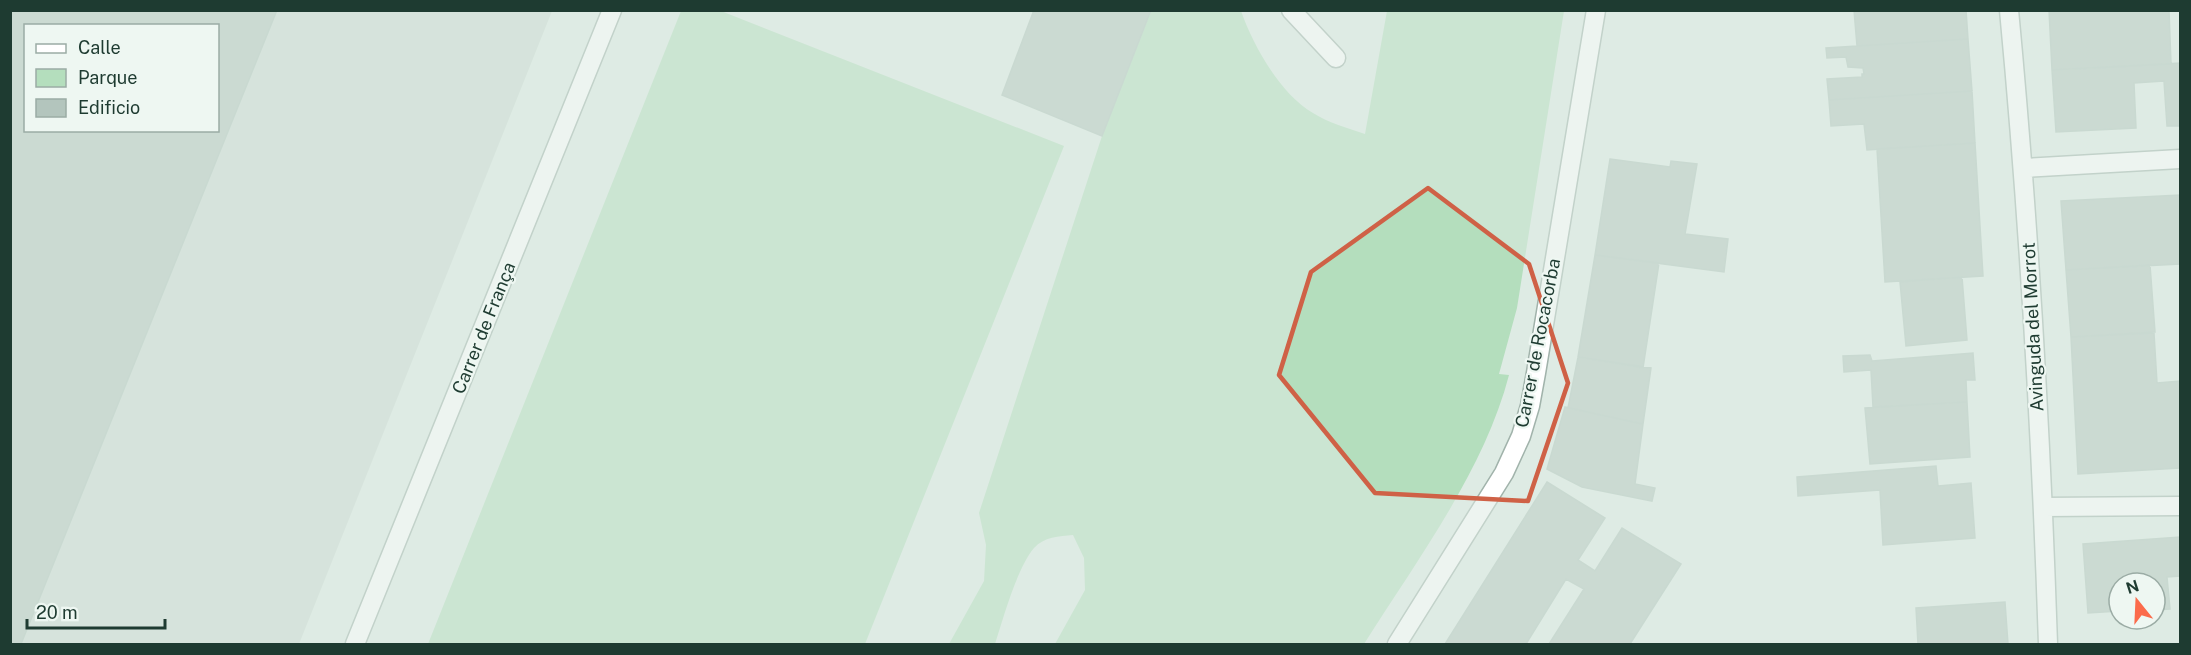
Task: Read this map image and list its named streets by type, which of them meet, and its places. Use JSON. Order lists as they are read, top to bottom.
{
  "streets": {
    "street": ["Avinguda del Morrot", "Carrer de França", "Carrer de Rocacorba"]
  },
  "legend": ["Calle", "Parque", "Edificio"],
  "scale_bar": "20 m",
  "north": "top"
}
